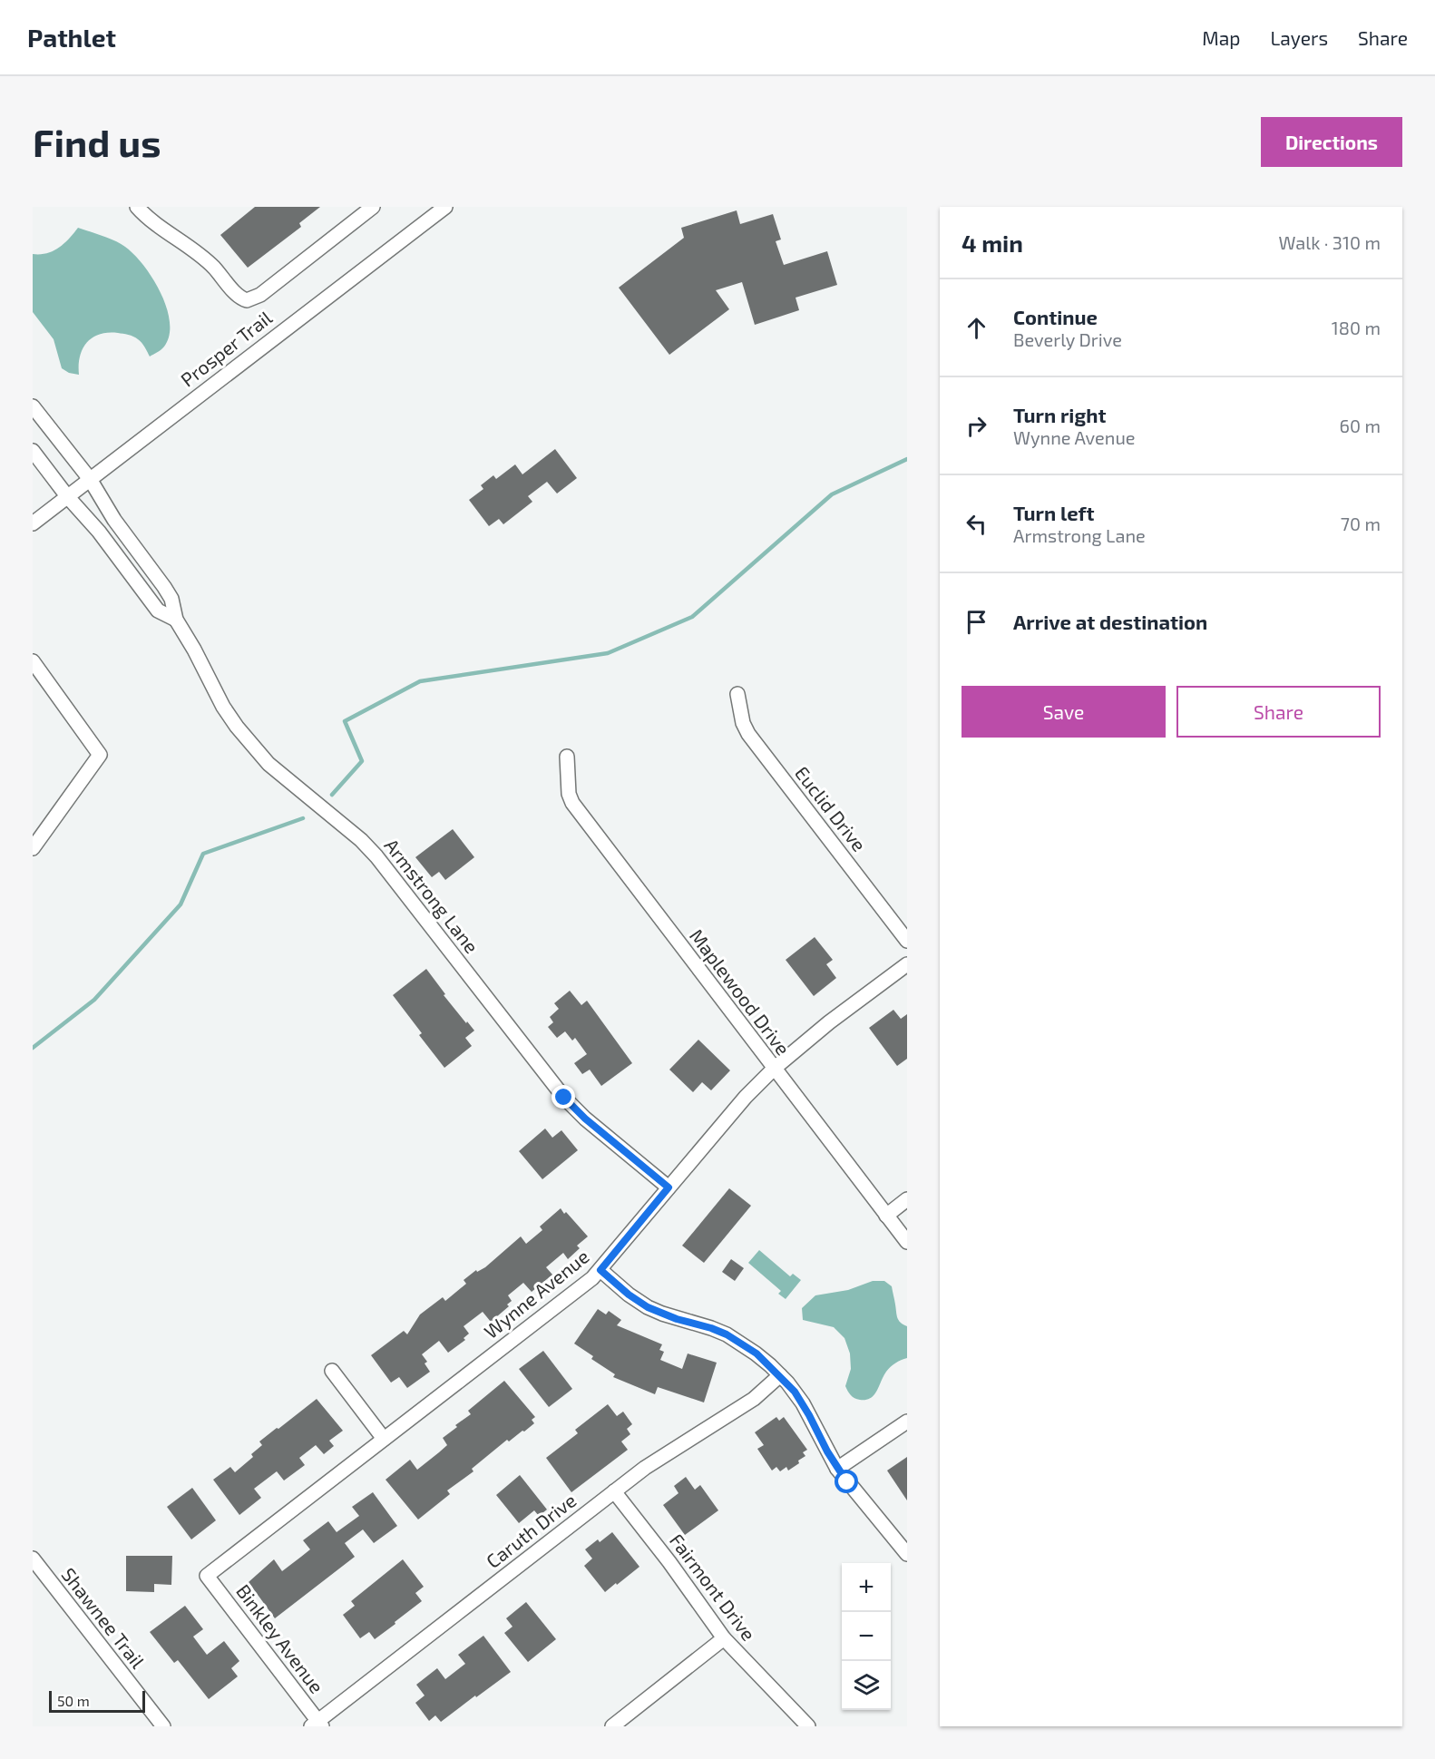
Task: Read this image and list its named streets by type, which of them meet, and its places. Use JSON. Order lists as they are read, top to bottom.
{
  "streets": {
    "street": [
      "Prosper Trail",
      "Euclid Drive",
      "Armstrong Lane",
      "Maplewood Drive",
      "Wynne Avenue",
      "Caruth Drive",
      "Fairmont Drive",
      "Shawnee Trail",
      "Binkley Avenue"
    ]
  },
  "crossings": [
    ["Prosper Trail", "Armstrong Lane"],
    ["Armstrong Lane", "Wynne Avenue"],
    ["Maplewood Drive", "Wynne Avenue"],
    ["Wynne Avenue", "Binkley Avenue"],
    ["Caruth Drive", "Fairmont Drive"],
    ["Caruth Drive", "Binkley Avenue"]
  ],
  "scale_bar": "50 m",
  "page": {
    "header": "Pathlet",
    "nav": ["Map", "Layers", "Share"],
    "buttons": [
      "Directions",
      ["Save", "Share"]
    ],
    "title": "Find us",
    "heading": ["4 min", "Walk · 310 m"],
    "list": [
      ["Continue", "Beverly Drive", "180 m"],
      ["Turn right", "Wynne Avenue", "60 m"],
      ["Turn left", "Armstrong Lane", "70 m"],
      "Arrive at destination"
    ],
    "map_buttons": ["+", "−"],
    "scale": "50 m"
  }
}
